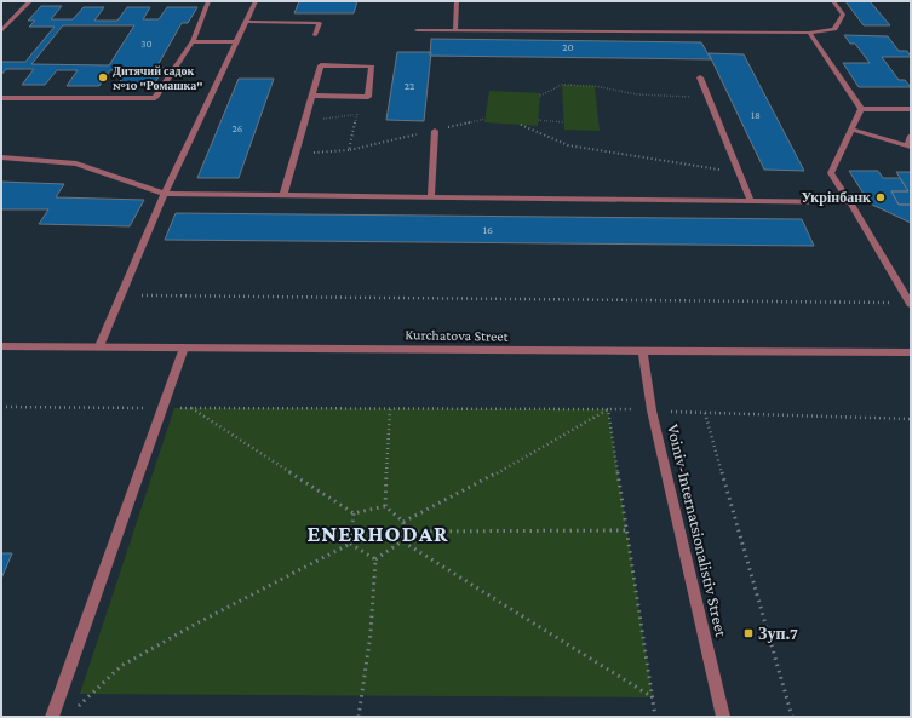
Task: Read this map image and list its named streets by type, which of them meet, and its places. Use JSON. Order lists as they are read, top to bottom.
{
  "streets": {
    "street": ["Kurchatova Street", "Voiniv-Internatsionalistiv Street"]
  },
  "crossings": [
    ["Kurchatova Street", "Voiniv-Internatsionalistiv Street"]
  ],
  "districts": ["ENERHODAR"],
  "places": {
    "other": ["Дитячий садок №10 \"Ромашка\"", "Укрінбанк"],
    "transit": ["Зуп.7"]
  },
  "house_numbers": [
    "30",
    "20",
    "22",
    "18",
    "26",
    "16"
  ]
}
